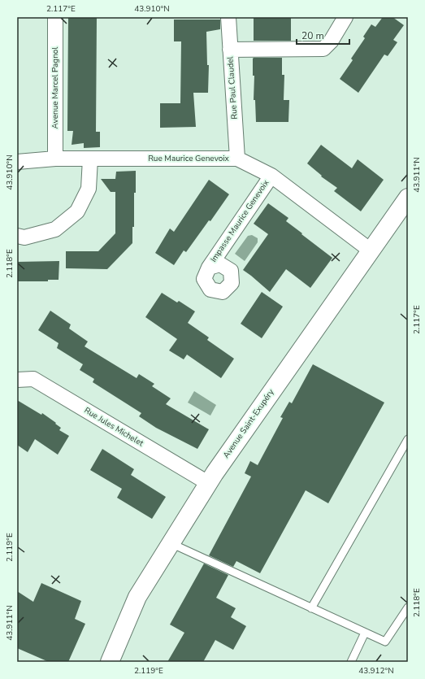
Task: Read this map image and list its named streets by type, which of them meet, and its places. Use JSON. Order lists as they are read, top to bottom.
{
  "streets": {
    "street": [
      "Avenue Marcel Pagnol",
      "Rue Paul Claudel",
      "Rue Maurice Genevoix",
      "Impasse Maurice Genevoix",
      "Avenue Saint-Exupéry",
      "Rue Jules Michelet"
    ]
  },
  "crossings": [
    ["Avenue Marcel Pagnol", "Rue Maurice Genevoix"],
    ["Rue Paul Claudel", "Rue Maurice Genevoix"],
    ["Rue Maurice Genevoix", "Impasse Maurice Genevoix"],
    ["Rue Maurice Genevoix", "Avenue Saint-Exupéry"],
    ["Avenue Saint-Exupéry", "Rue Jules Michelet"]
  ],
  "scale_bar": "20 m",
  "coordinates": [
    "2.117°E",
    "43.910°N",
    "43.911°N",
    "2.118°E",
    "2.119°E",
    "43.912°N"
  ]
}
